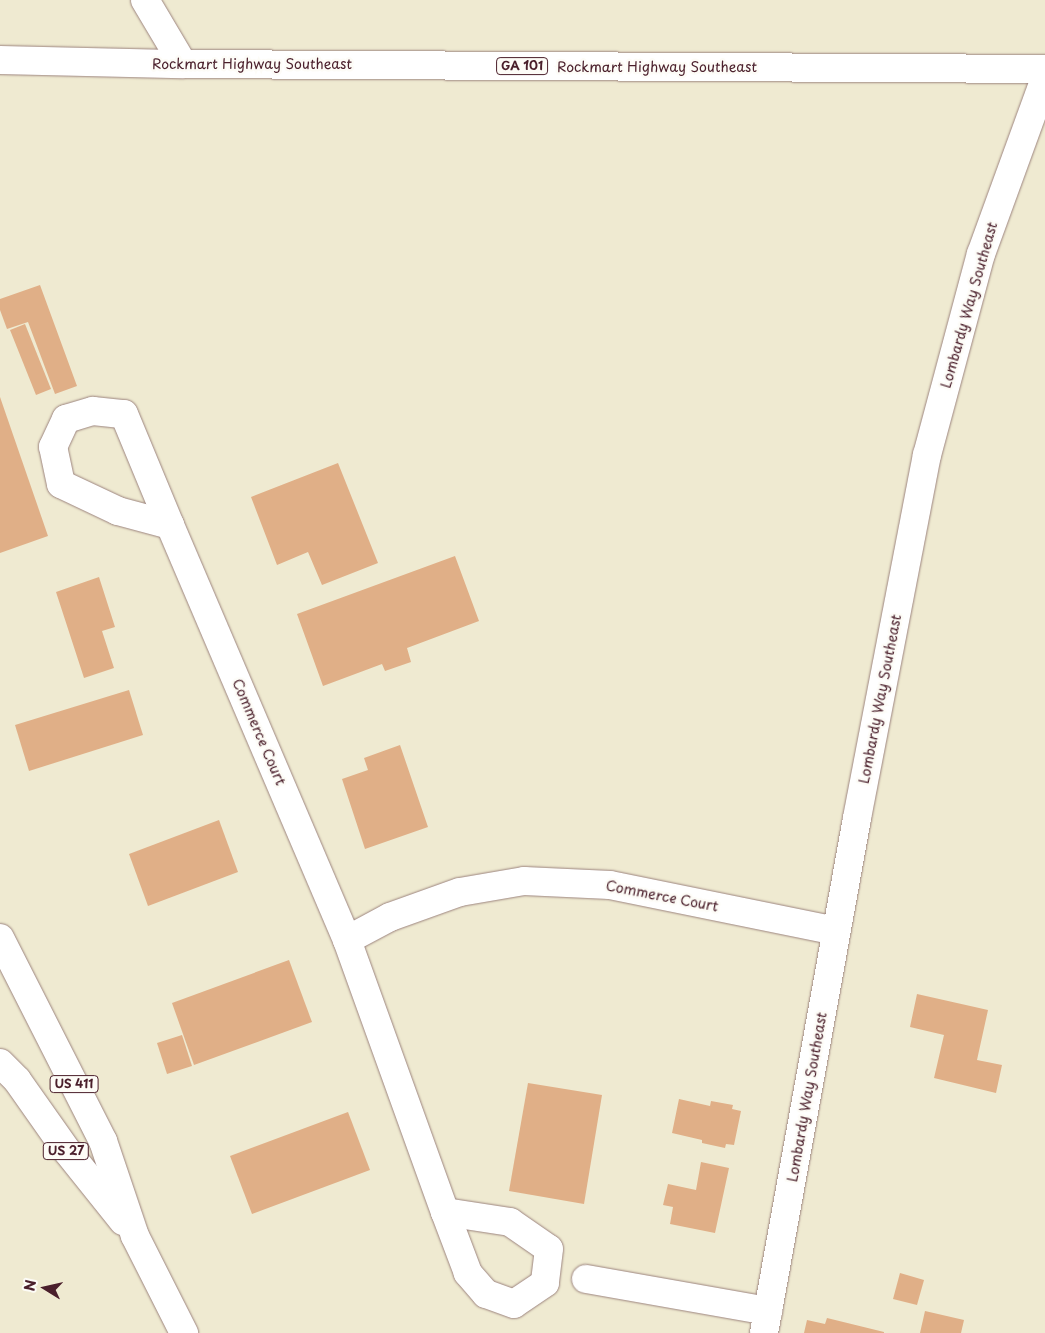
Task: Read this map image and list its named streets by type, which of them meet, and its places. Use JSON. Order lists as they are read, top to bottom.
{
  "streets": {
    "main road": [
      "Rockmart Highway Southeast",
      "GA 101",
      "Lombardy Way Southeast",
      "Commerce Court",
      "US 411",
      "US 27"
    ]
  },
  "crossings": [
    ["Lombardy Way Southeast", "Commerce Court"],
    ["US 411", "US 27"]
  ],
  "north": "left"
}
